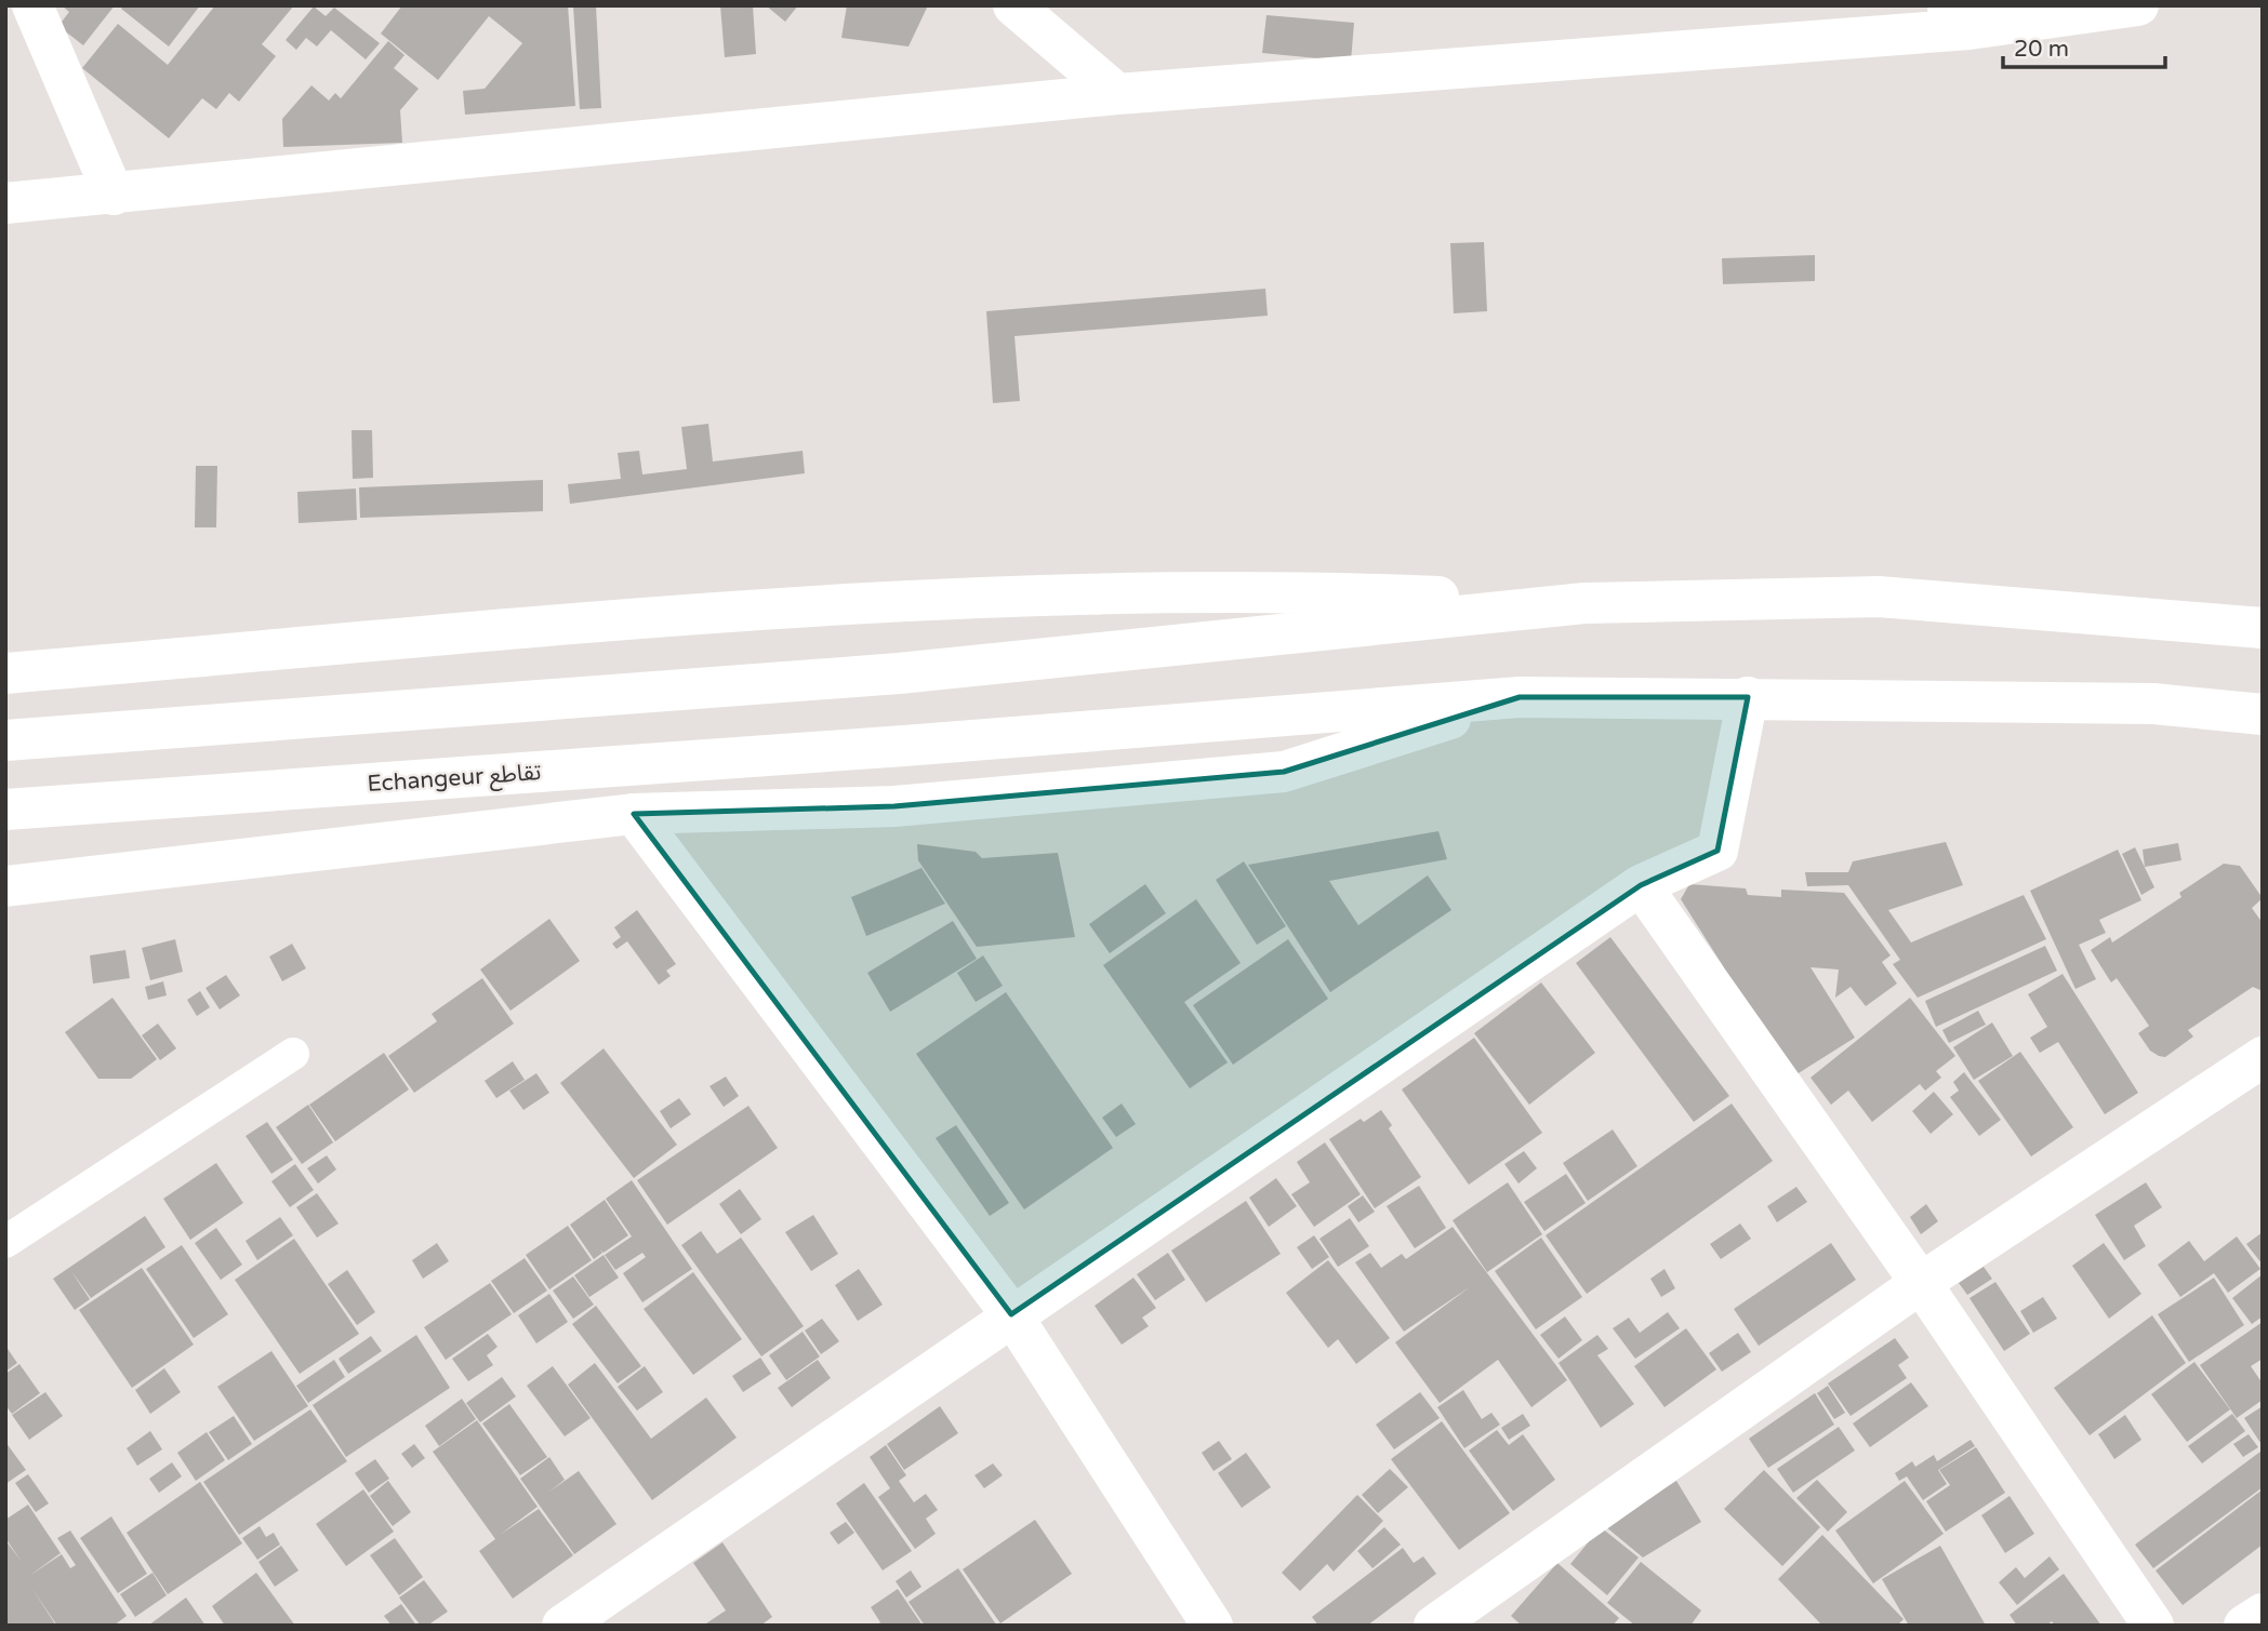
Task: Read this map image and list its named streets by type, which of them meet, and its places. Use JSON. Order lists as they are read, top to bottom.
{
  "streets": {
    "main road": ["Echangeur تقاطع"]
  },
  "scale_bar": "20 m"
}
